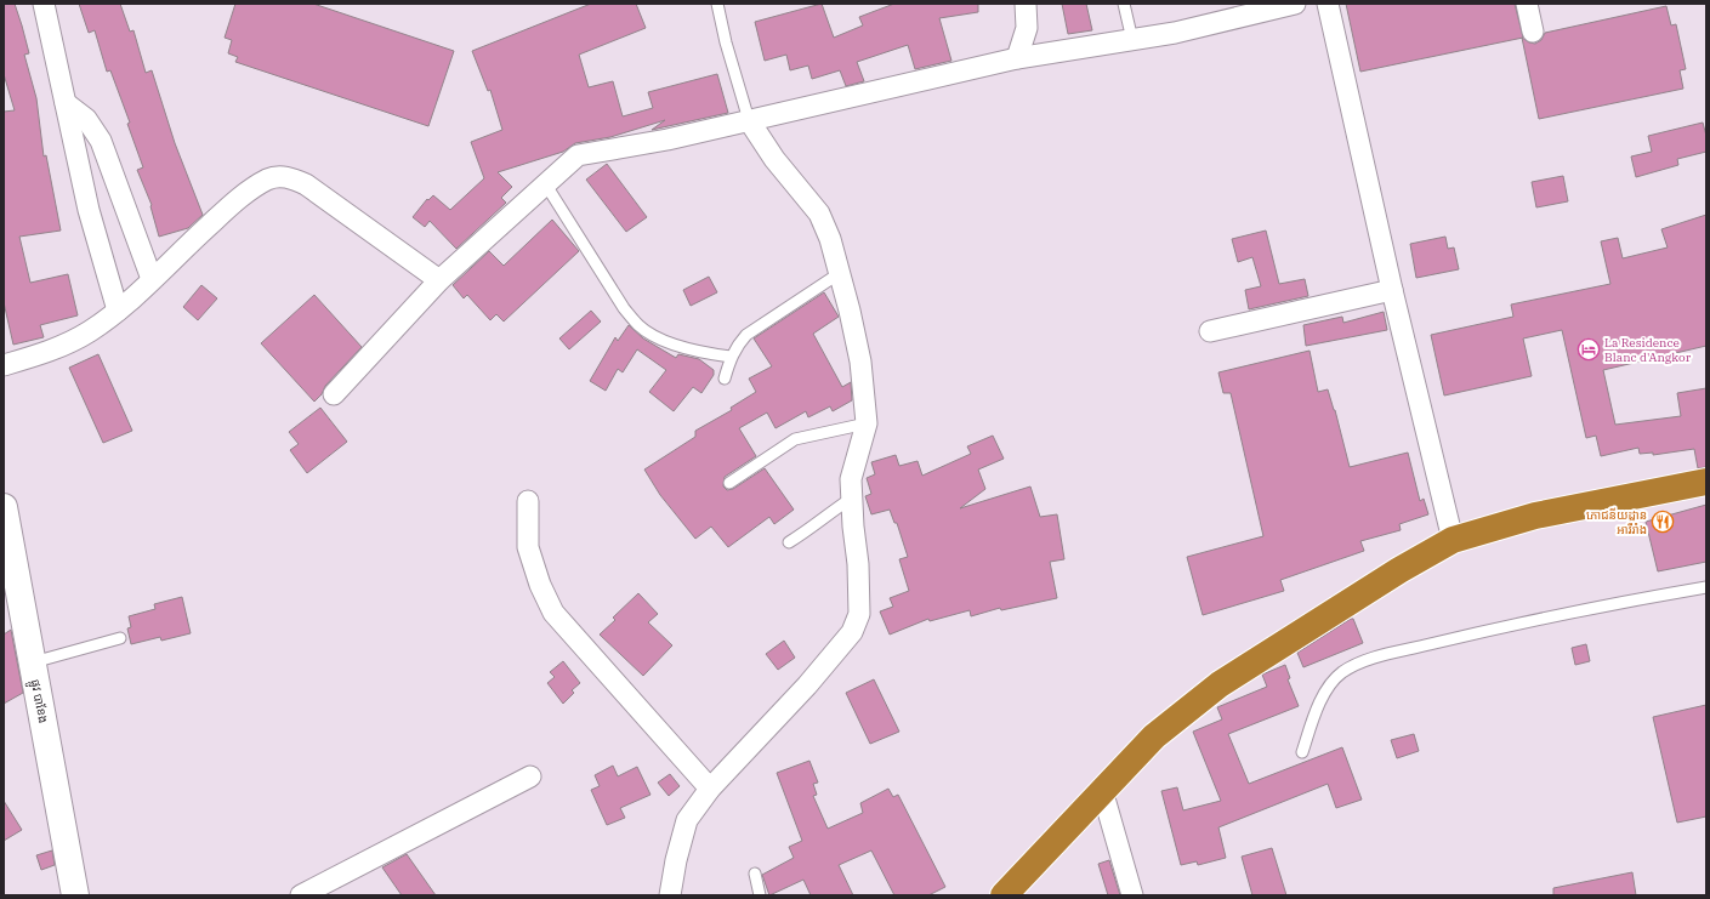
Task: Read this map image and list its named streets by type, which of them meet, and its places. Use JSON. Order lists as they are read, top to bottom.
{
  "streets": {
    "street": ["ផ្លូវ បាខែង"]
  },
  "places": {
    "hotel": ["La Residence Blanc d'Angkor"],
    "restaurant": ["ភោជនីយដ្ឋាន អារីរាំង"]
  }
}
